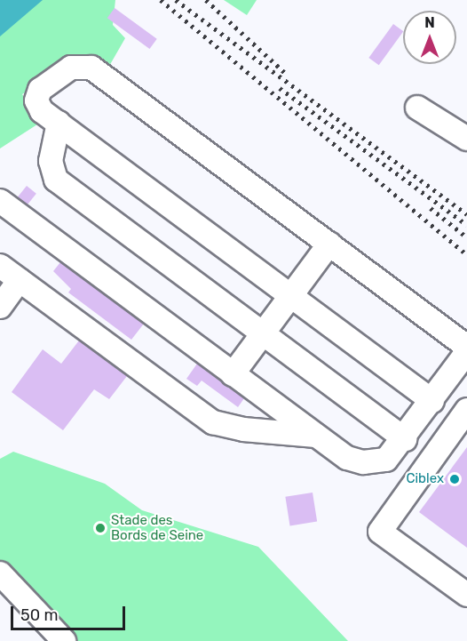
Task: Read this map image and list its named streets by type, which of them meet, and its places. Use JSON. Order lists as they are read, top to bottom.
{
  "places": ["Ciblex", "Stade des Bords de Seine"],
  "scale_bar": "50 m",
  "north": "top"
}
